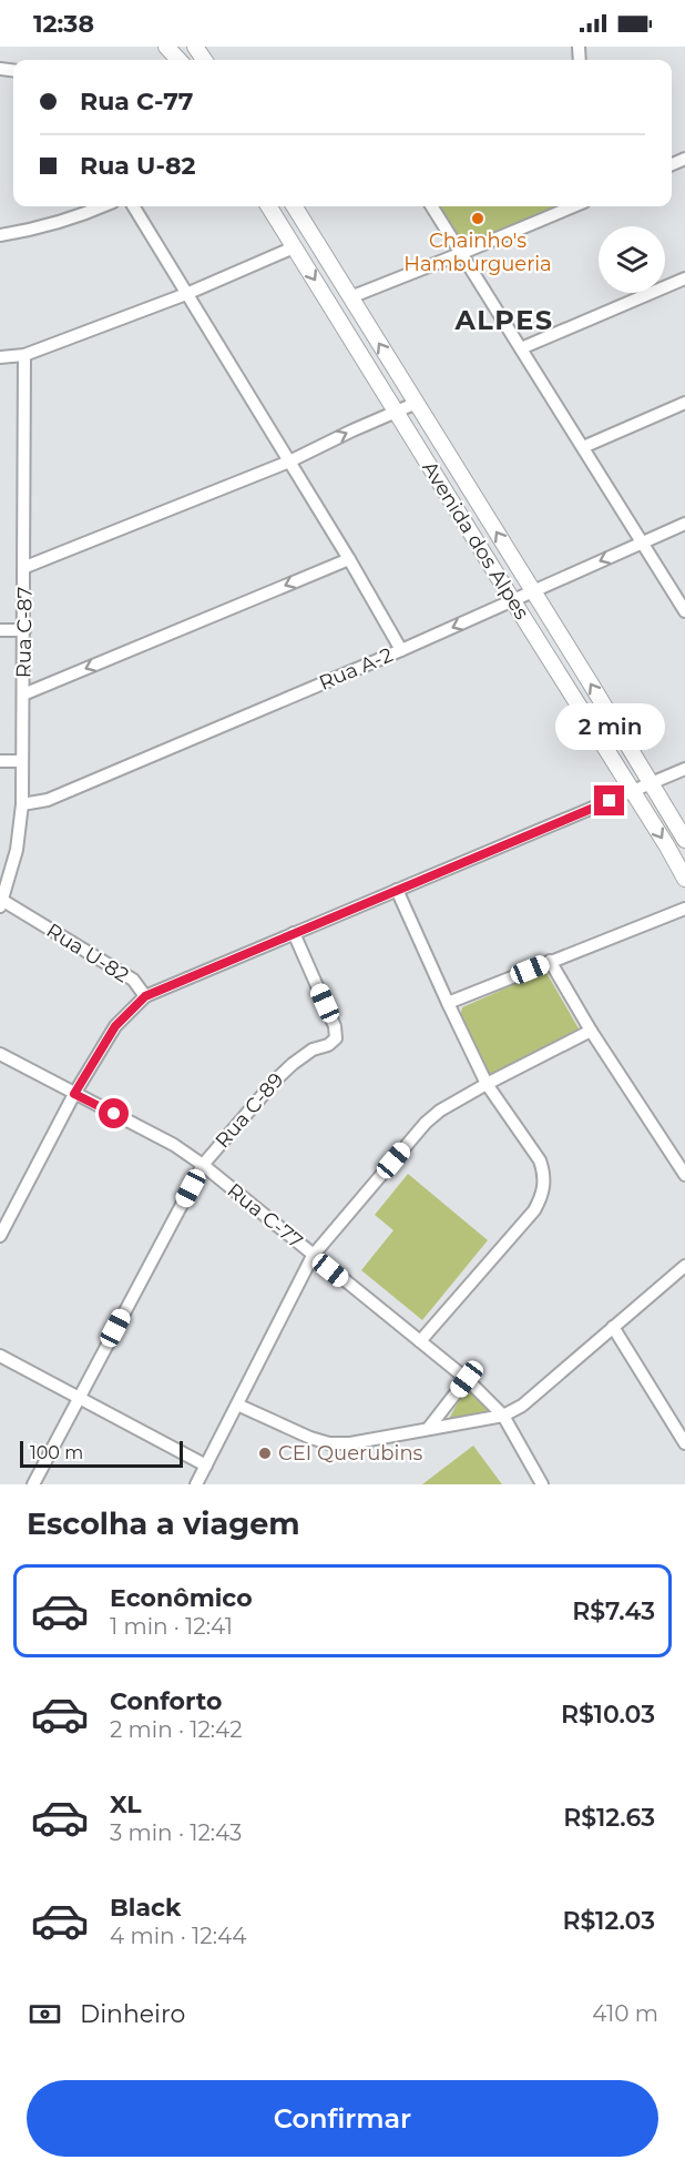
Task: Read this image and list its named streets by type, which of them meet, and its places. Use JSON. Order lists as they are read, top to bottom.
{
  "streets": {
    "main road": ["Avenida dos Alpes"],
    "street": [
      "Rua C-87",
      "Rua A-2",
      "Rua U-82",
      "Rua C-89",
      "Rua C-77"
    ]
  },
  "crossings": [
    ["Avenida dos Alpes", "Rua A-2"],
    ["Avenida dos Alpes", "Rua U-82"],
    ["Rua C-87", "Rua A-2"],
    ["Rua C-87", "Rua U-82"],
    ["Rua U-82", "Rua C-89"],
    ["Rua C-89", "Rua C-77"]
  ],
  "districts": ["ALPES"],
  "places": ["Chainho's Hamburgueria", "CEI Querubins"],
  "scale_bar": "100 m",
  "page": {
    "status": "12:38",
    "banner": ["Rua C-77", "Rua U-82"],
    "bubble": "2 min",
    "scale": "100 m",
    "heading": "Escolha a viagem",
    "list": [
      {
        "name": "Econômico",
        "note": "1 min · 12:41",
        "value": "R$7.43"
      },
      {
        "name": "Conforto",
        "note": "2 min · 12:42",
        "value": "R$10.03"
      },
      {
        "name": "XL",
        "note": "3 min · 12:43",
        "value": "R$12.63"
      },
      {
        "name": "Black",
        "note": "4 min · 12:44",
        "value": "R$12.03"
      }
    ],
    "pay": ["Dinheiro", "410 m"],
    "buttons": "Confirmar"
  }
}
